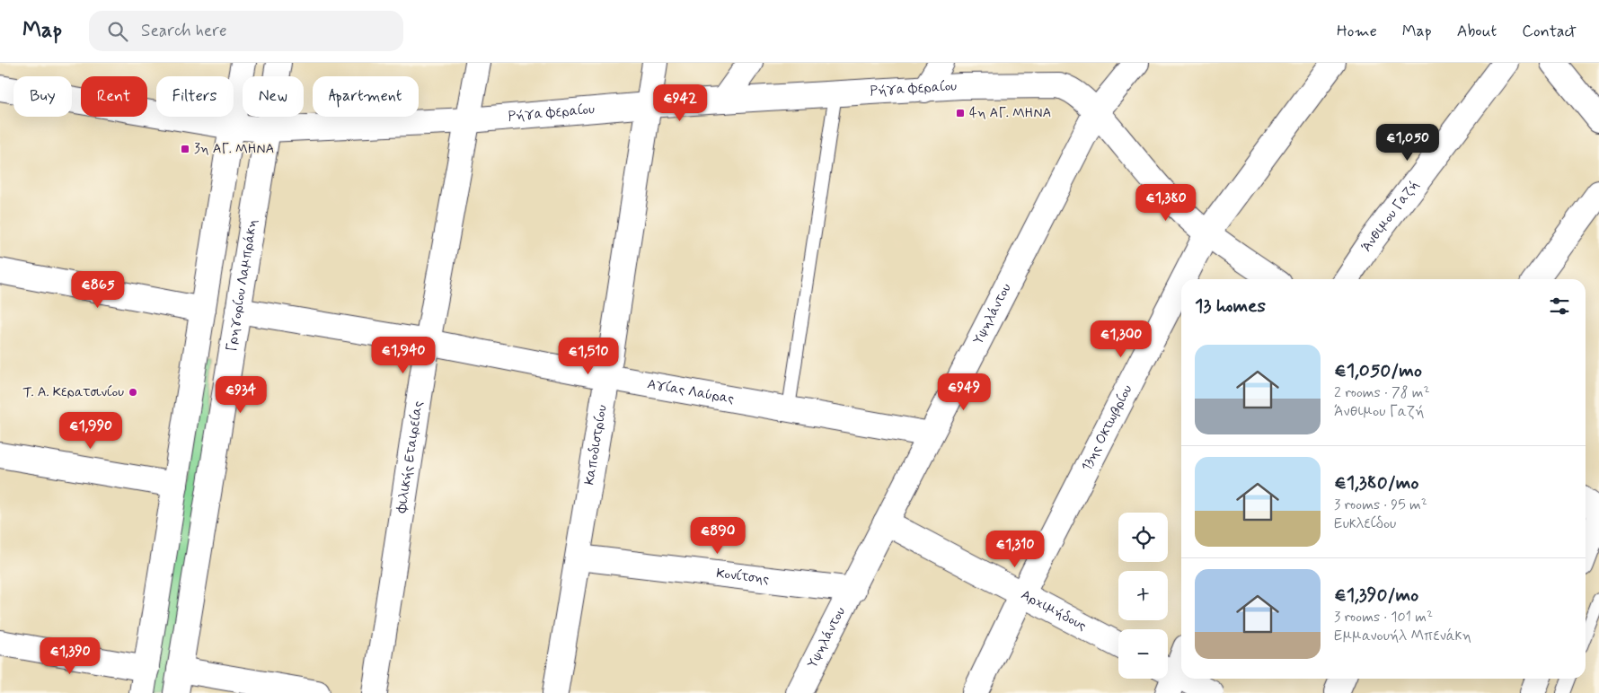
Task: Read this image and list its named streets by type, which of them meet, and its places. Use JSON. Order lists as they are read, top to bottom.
{
  "streets": {
    "street": [
      "Ρήγα Φεραίου",
      "Άνθιμου Γαζή",
      "Γρηγορίου Λαμπράκη",
      "Υψηλάντου",
      "Αγίας Λαύρας",
      "13ης Οκτωβρίου",
      "Καποδιστρίου",
      "Φιλικής Εταιρείας",
      "Κονίτσης",
      "Αρχιμήδους"
    ]
  },
  "crossings": [
    ["Ρήγα Φεραίου", "Γρηγορίου Λαμπράκη"],
    ["Ρήγα Φεραίου", "Υψηλάντου"],
    ["Ρήγα Φεραίου", "13ης Οκτωβρίου"],
    ["Ρήγα Φεραίου", "Καποδιστρίου"],
    ["Ρήγα Φεραίου", "Φιλικής Εταιρείας"],
    ["Γρηγορίου Λαμπράκη", "Αγίας Λαύρας"],
    ["Υψηλάντου", "Αγίας Λαύρας"],
    ["Υψηλάντου", "Κονίτσης"],
    ["Υψηλάντου", "Αρχιμήδους"],
    ["Αγίας Λαύρας", "Καποδιστρίου"],
    ["Αγίας Λαύρας", "Φιλικής Εταιρείας"],
    ["13ης Οκτωβρίου", "Αρχιμήδους"],
    ["Καποδιστρίου", "Κονίτσης"]
  ],
  "places": {
    "transit": ["4η ΑΓ. ΜΗΝΑ", "3η ΑΓ. ΜΗΝΑ"],
    "other": ["Τ. Α. Κερατσινίου"]
  },
  "page": {
    "header": "Map",
    "search": "Search here",
    "nav": [
      "Home",
      "Map",
      "About",
      "Contact"
    ],
    "chip": [
      "Buy",
      "Rent",
      "Filters",
      "New",
      "Apartment"
    ],
    "price": [
      "€942",
      "€1,050",
      "€1,380",
      "€865",
      "€1,300",
      "€1,940",
      "€1,510",
      "€949",
      "€934",
      "€1,990",
      "€890",
      "€1,310",
      "€1,390"
    ],
    "heading": "13 homes",
    "list": [
      {
        "name": "€1,050/mo",
        "note": "2 rooms · 78 m² · Άνθιμου Γαζή"
      },
      {
        "name": "€1,380/mo",
        "note": "3 rooms · 95 m² · Ευκλείδου"
      },
      {
        "name": "€1,390/mo",
        "note": "3 rooms · 101 m² · Εμμανουήλ Μπενάκη"
      }
    ],
    "map_buttons": ["+", "−"]
  }
}
